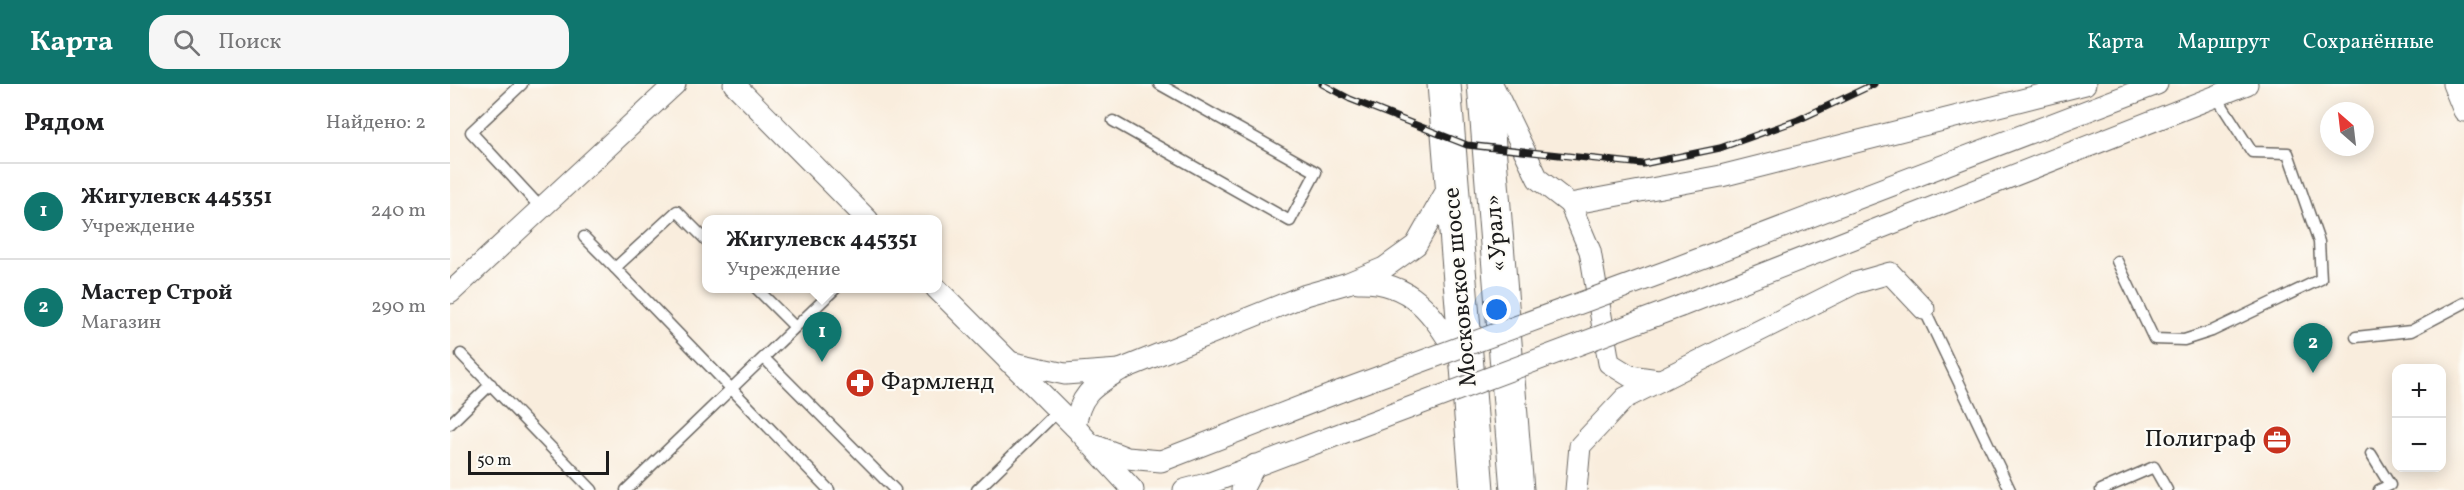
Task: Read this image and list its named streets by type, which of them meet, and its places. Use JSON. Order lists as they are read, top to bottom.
{
  "streets": {
    "highway": ["«Урал»", "Московское шоссе"]
  },
  "places": {
    "pharmacy": ["Фармленд"],
    "office": ["Полиграф"]
  },
  "scale_bar": "50 m",
  "north": "top left",
  "page": {
    "header": "Карта",
    "search": "Поиск",
    "nav": ["Карта", "Маршрут", "Сохранённые"],
    "heading": ["Рядом", "Найдено: 2"],
    "list": [
      {
        "mark": "1",
        "name": "Жигулевск 445351",
        "note": "Учреждение",
        "value": "240 m"
      },
      {
        "mark": "2",
        "name": "Мастер Строй",
        "note": "Магазин",
        "value": "290 m"
      }
    ],
    "popup": ["Жигулевск 445351", "Учреждение"],
    "pins": ["1", "2"],
    "map_buttons": ["+", "−"],
    "scale": "50 m"
  }
}
